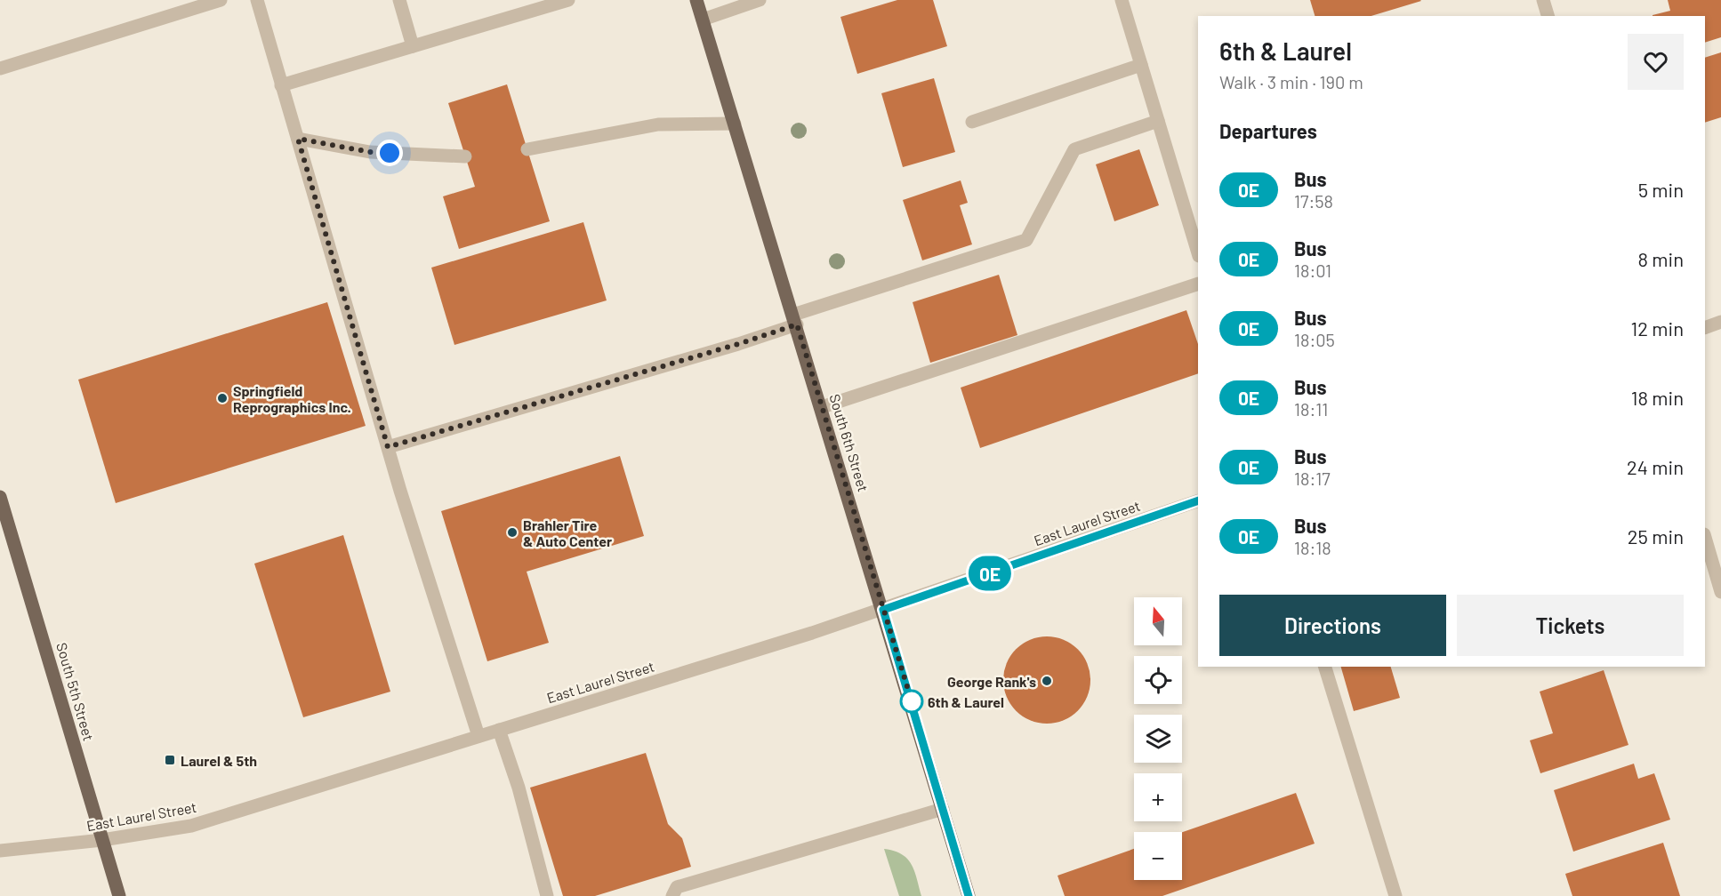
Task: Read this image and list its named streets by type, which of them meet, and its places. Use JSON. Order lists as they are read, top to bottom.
{
  "streets": {
    "main road": ["South 6th Street", "South 5th Street"],
    "street": ["East Laurel Street"]
  },
  "crossings": [
    ["South 6th Street", "East Laurel Street"],
    ["East Laurel Street", "South 5th Street"]
  ],
  "places": {
    "other": [
      "Springfield Reprographics Inc.",
      "Brahler Tire & Auto Center",
      "George Rank's",
      "6th & Laurel"
    ],
    "transit": ["Laurel & 5th"]
  },
  "lines": ["bus line 0E"],
  "north": "top",
  "page": {
    "on_map": "0E",
    "heading": [
      ["6th & Laurel", "Walk · 3 min · 190 m"],
      "Departures"
    ],
    "list": [
      {
        "mark": "0E",
        "name": "Bus",
        "note": "17:58",
        "value": "5 min"
      },
      {
        "mark": "0E",
        "name": "Bus",
        "note": "18:01",
        "value": "8 min"
      },
      {
        "mark": "0E",
        "name": "Bus",
        "note": "18:05",
        "value": "12 min"
      },
      {
        "mark": "0E",
        "name": "Bus",
        "note": "18:11",
        "value": "18 min"
      },
      {
        "mark": "0E",
        "name": "Bus",
        "note": "18:17",
        "value": "24 min"
      },
      {
        "mark": "0E",
        "name": "Bus",
        "note": "18:18",
        "value": "25 min"
      }
    ],
    "buttons": ["Directions", "Tickets"],
    "map_buttons": ["+", "−"]
  }
}
